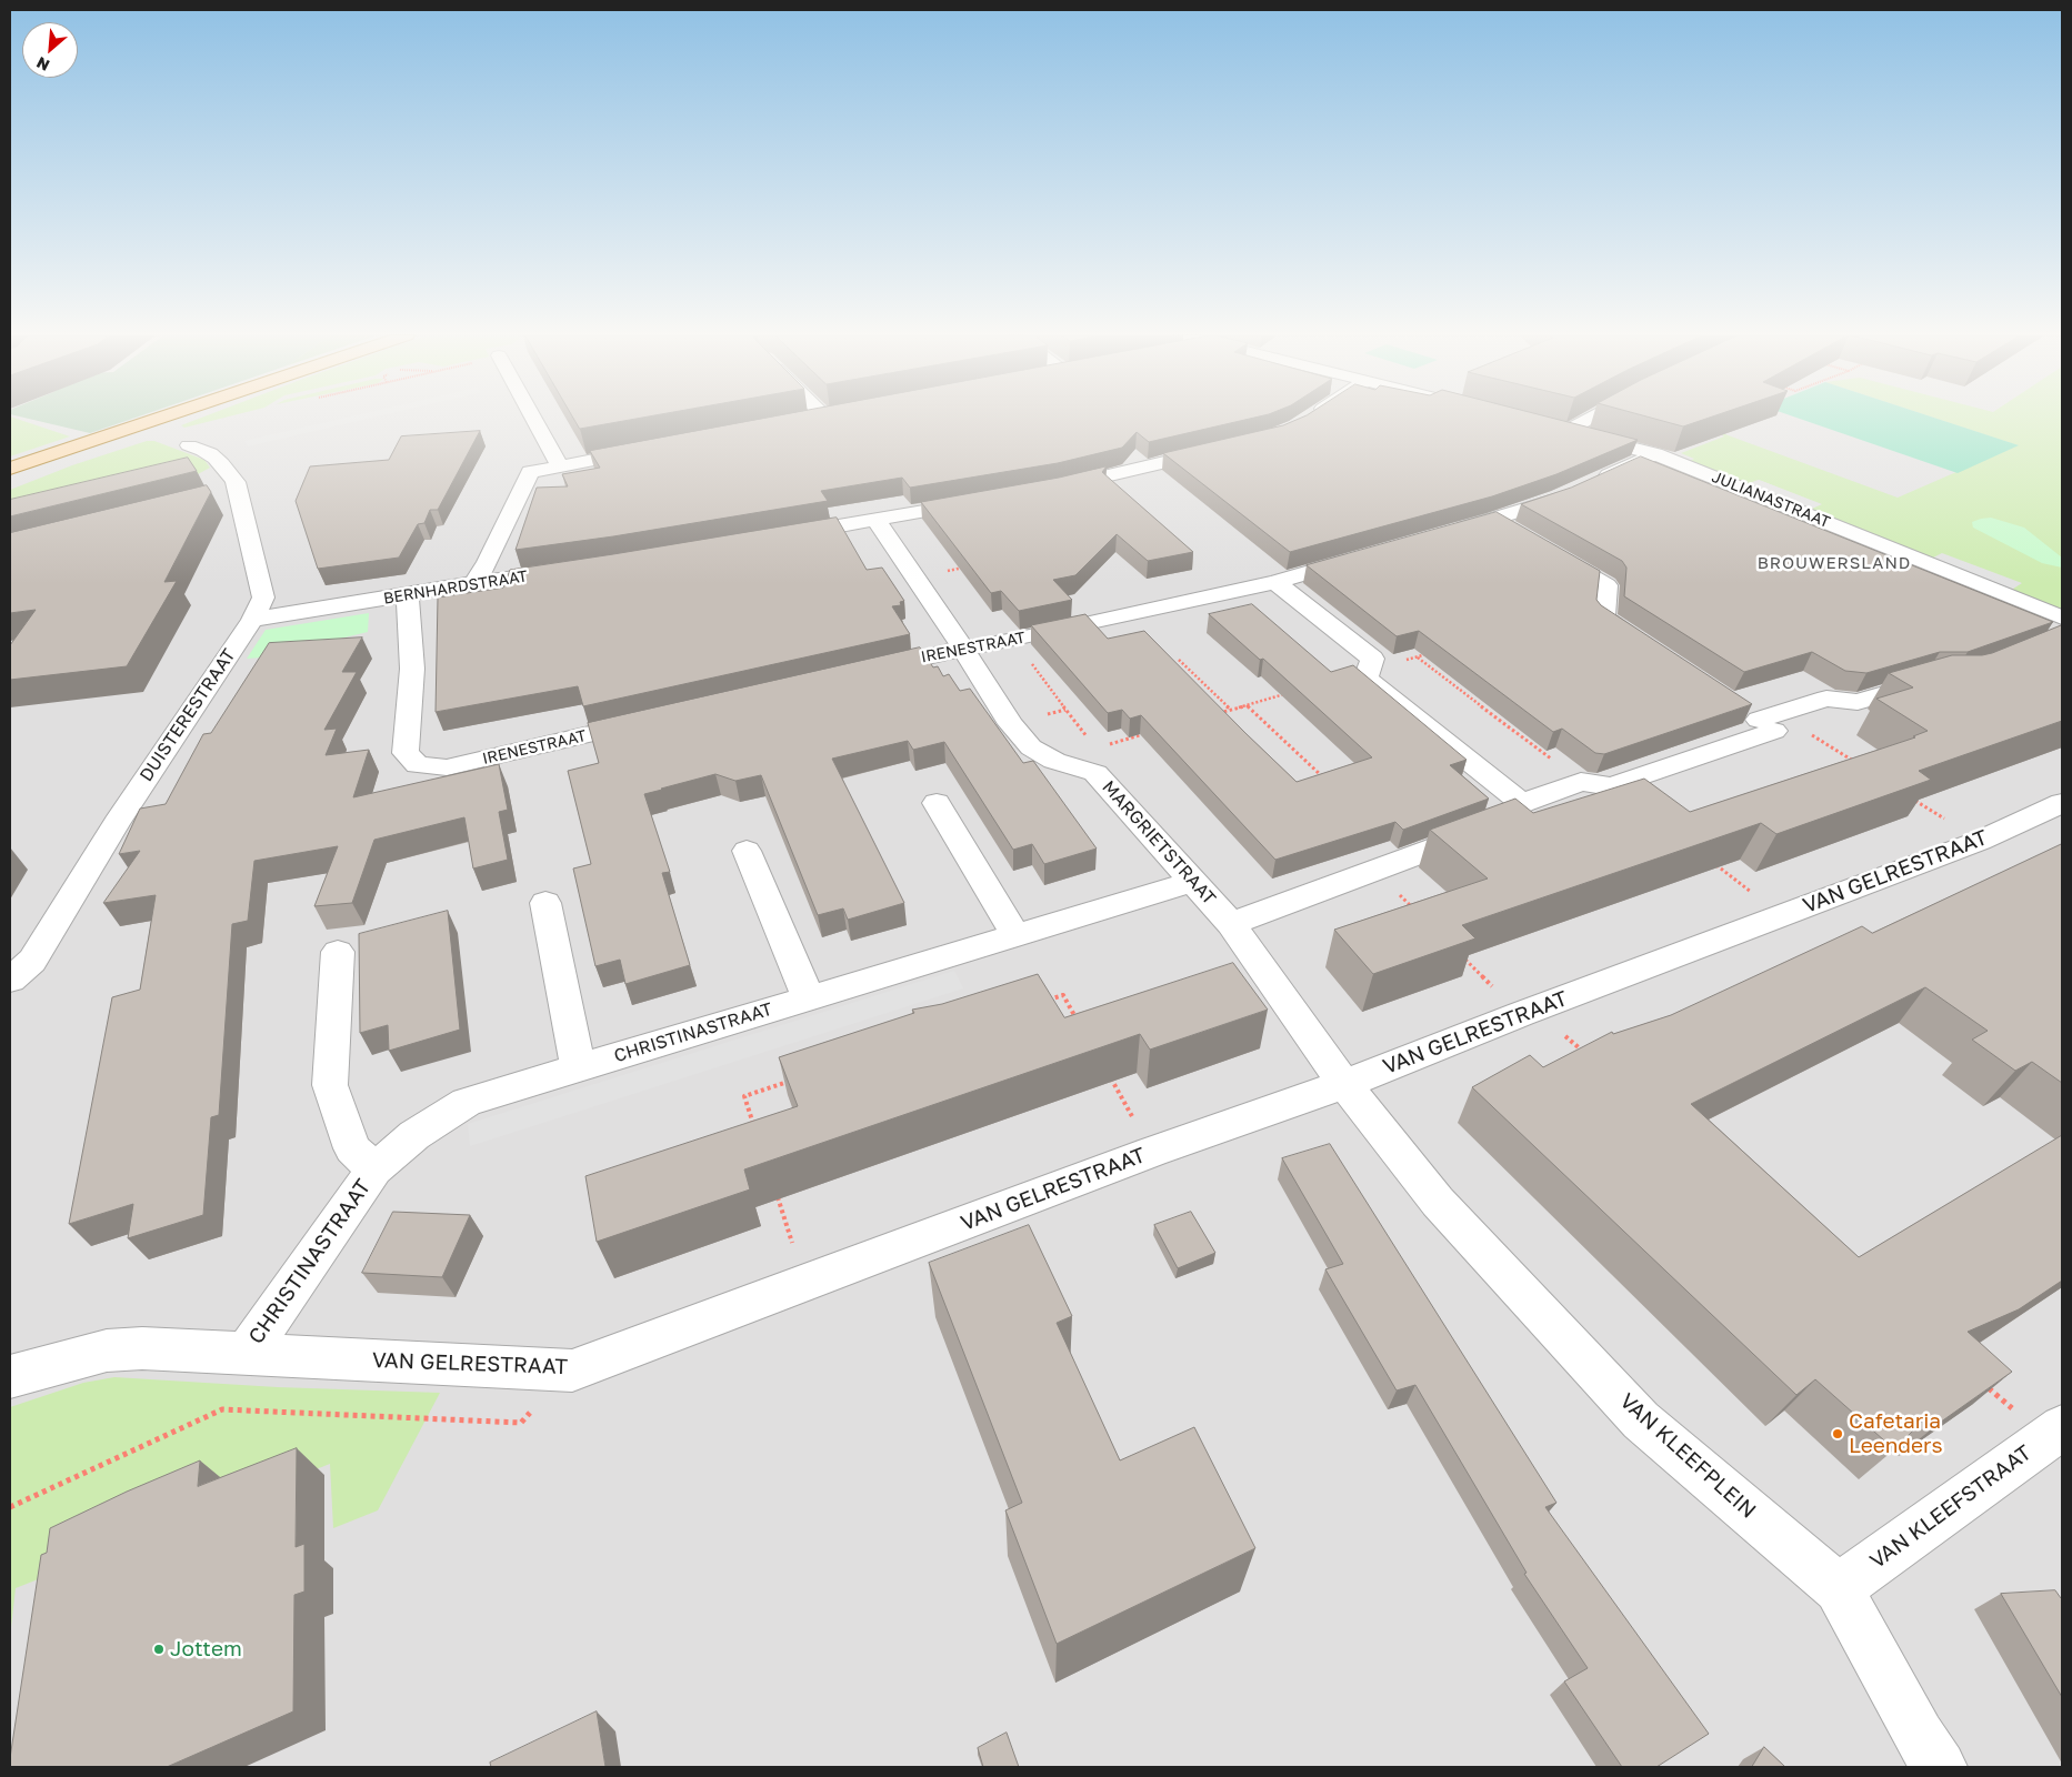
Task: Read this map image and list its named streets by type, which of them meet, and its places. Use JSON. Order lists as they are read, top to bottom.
{
  "streets": {
    "street": [
      "JULIANASTRAAT",
      "BERNHARDSTRAAT",
      "IRENESTRAAT",
      "DUISTERESTRAAT",
      "MARGRIETSTRAAT",
      "VAN GELRESTRAAT",
      "CHRISTINASTRAAT",
      "VAN KLEEFPLEIN",
      "VAN KLEEFSTRAAT"
    ]
  },
  "crossings": [
    ["BERNHARDSTRAAT", "IRENESTRAAT"],
    ["BERNHARDSTRAAT", "DUISTERESTRAAT"],
    ["IRENESTRAAT", "MARGRIETSTRAAT"],
    ["MARGRIETSTRAAT", "VAN GELRESTRAAT"],
    ["MARGRIETSTRAAT", "CHRISTINASTRAAT"],
    ["MARGRIETSTRAAT", "VAN KLEEFPLEIN"],
    ["VAN GELRESTRAAT", "CHRISTINASTRAAT"],
    ["VAN GELRESTRAAT", "VAN KLEEFPLEIN"],
    ["VAN KLEEFPLEIN", "VAN KLEEFSTRAAT"]
  ],
  "districts": ["BROUWERSLAND"],
  "places": ["Cafetaria Leenders", "Jottem"],
  "north": "bottom left"
}
